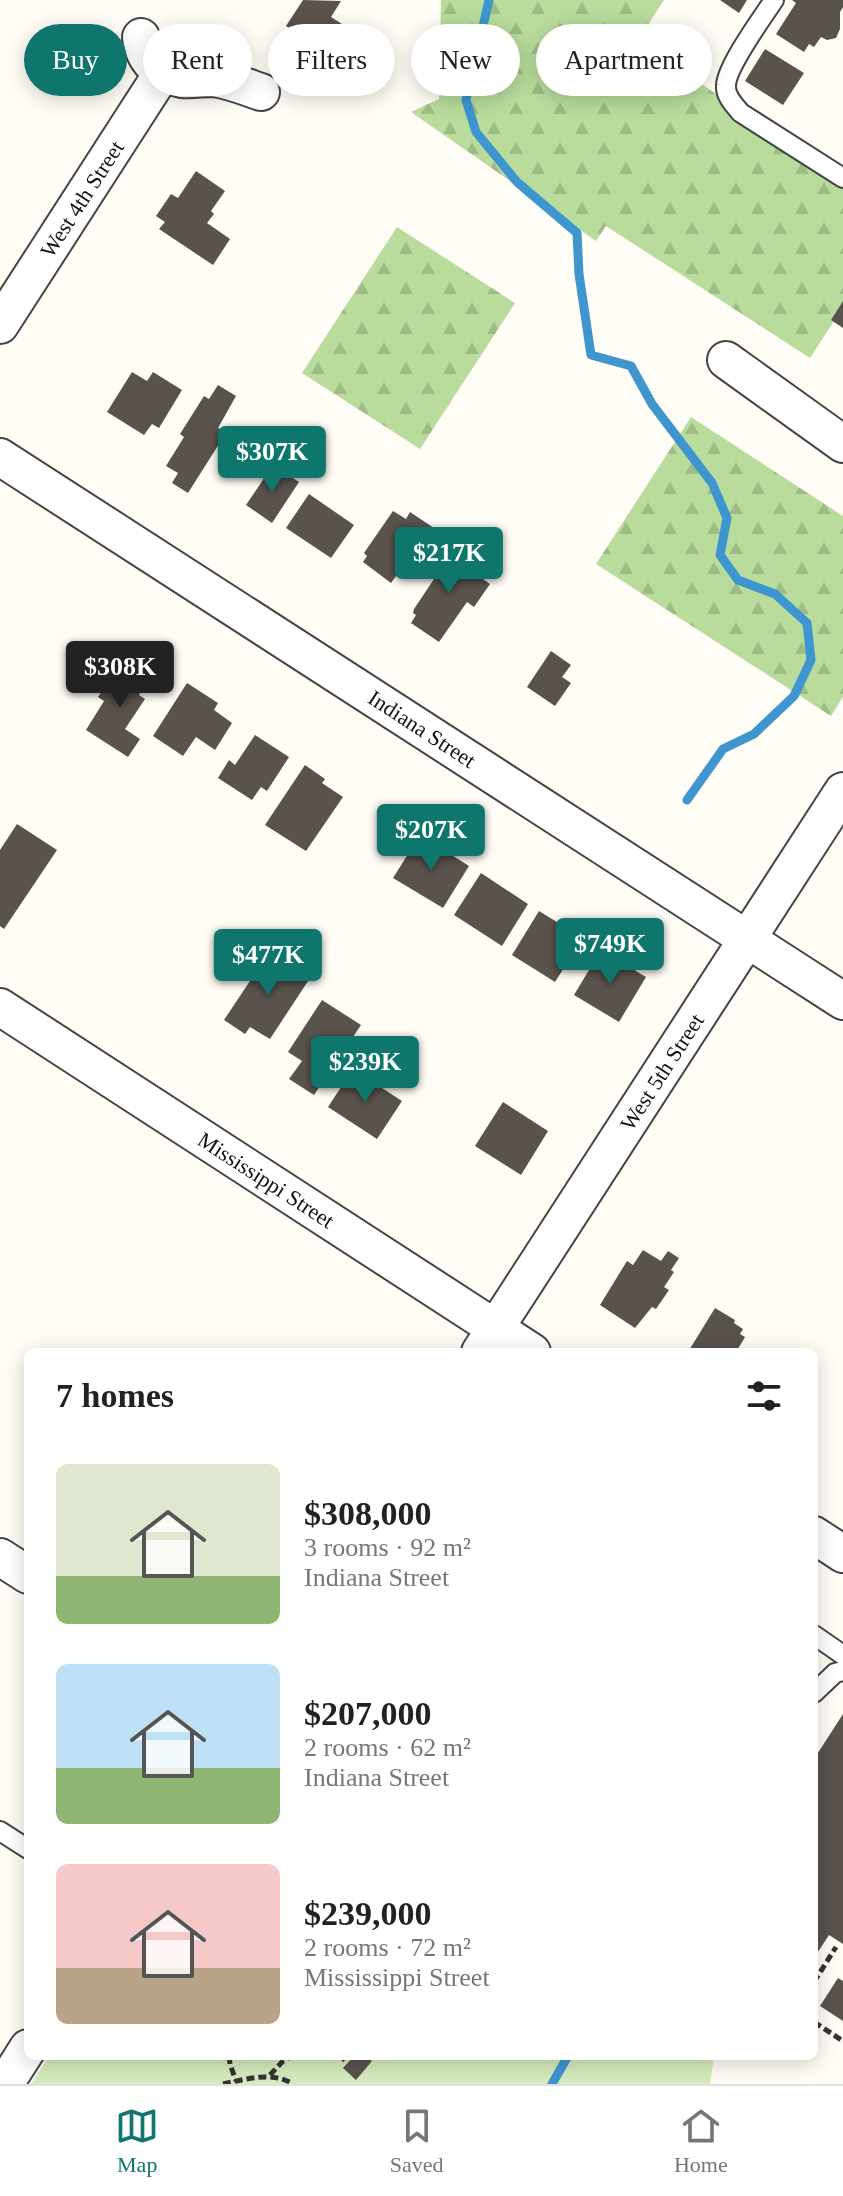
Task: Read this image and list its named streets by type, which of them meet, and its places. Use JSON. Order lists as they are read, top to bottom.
{
  "streets": {
    "street": [
      "West 4th Street",
      "Indiana Street",
      "West 5th Street",
      "Mississippi Street"
    ]
  },
  "crossings": [
    ["Indiana Street", "West 5th Street"],
    ["West 5th Street", "Mississippi Street"]
  ],
  "page": {
    "chip": [
      "Buy",
      "Rent",
      "Filters",
      "New",
      "Apartment"
    ],
    "price": [
      "$307K",
      "$217K",
      "$308K",
      "$207K",
      "$749K",
      "$477K",
      "$239K"
    ],
    "heading": "7 homes",
    "list": [
      {
        "name": "$308,000",
        "note": "3 rooms · 92 m² · Indiana Street"
      },
      {
        "name": "$207,000",
        "note": "2 rooms · 62 m² · Indiana Street"
      },
      {
        "name": "$239,000",
        "note": "2 rooms · 72 m² · Mississippi Street"
      }
    ],
    "tabs": ["Map", "Saved", "Home"]
  }
}
